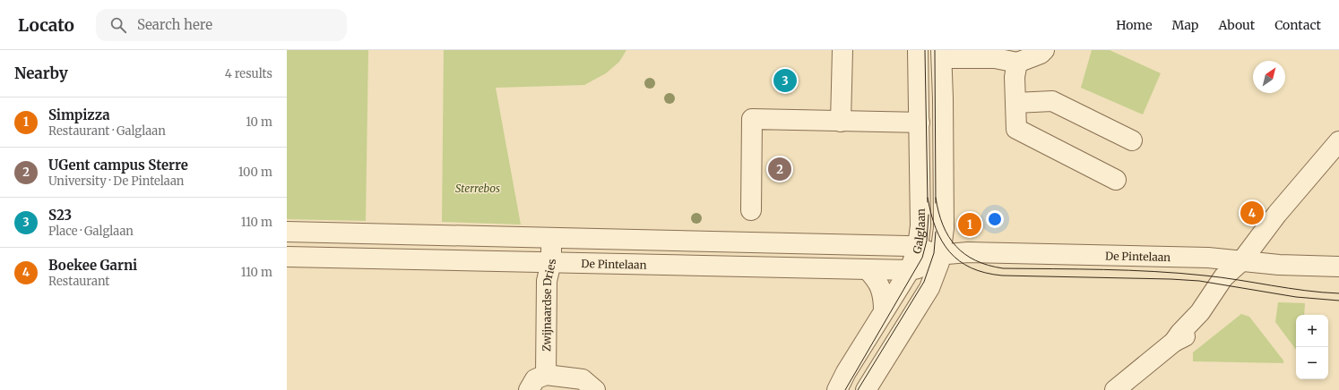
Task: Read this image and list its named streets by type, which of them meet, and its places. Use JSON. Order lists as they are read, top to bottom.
{
  "streets": {
    "street": ["Galglaan", "De Pintelaan", "Zwijnaardse Dries"]
  },
  "crossings": [
    ["Galglaan", "De Pintelaan"],
    ["De Pintelaan", "Zwijnaardse Dries"]
  ],
  "parks": ["Sterrebos"],
  "north": "top right",
  "page": {
    "header": "Locato",
    "search": "Search here",
    "nav": [
      "Home",
      "Map",
      "About",
      "Contact"
    ],
    "heading": ["Nearby", "4 results"],
    "pins": [
      "3",
      "2",
      "4",
      "1"
    ],
    "list": [
      {
        "mark": "1",
        "name": "Simpizza",
        "note": "Restaurant · Galglaan",
        "value": "10 m"
      },
      {
        "mark": "2",
        "name": "UGent campus Sterre",
        "note": "University · De Pintelaan",
        "value": "100 m"
      },
      {
        "mark": "3",
        "name": "S23",
        "note": "Place · Galglaan",
        "value": "110 m"
      },
      {
        "mark": "4",
        "name": "Boekee Garni",
        "note": "Restaurant",
        "value": "110 m"
      }
    ],
    "map_buttons": ["+", "−"]
  }
}
